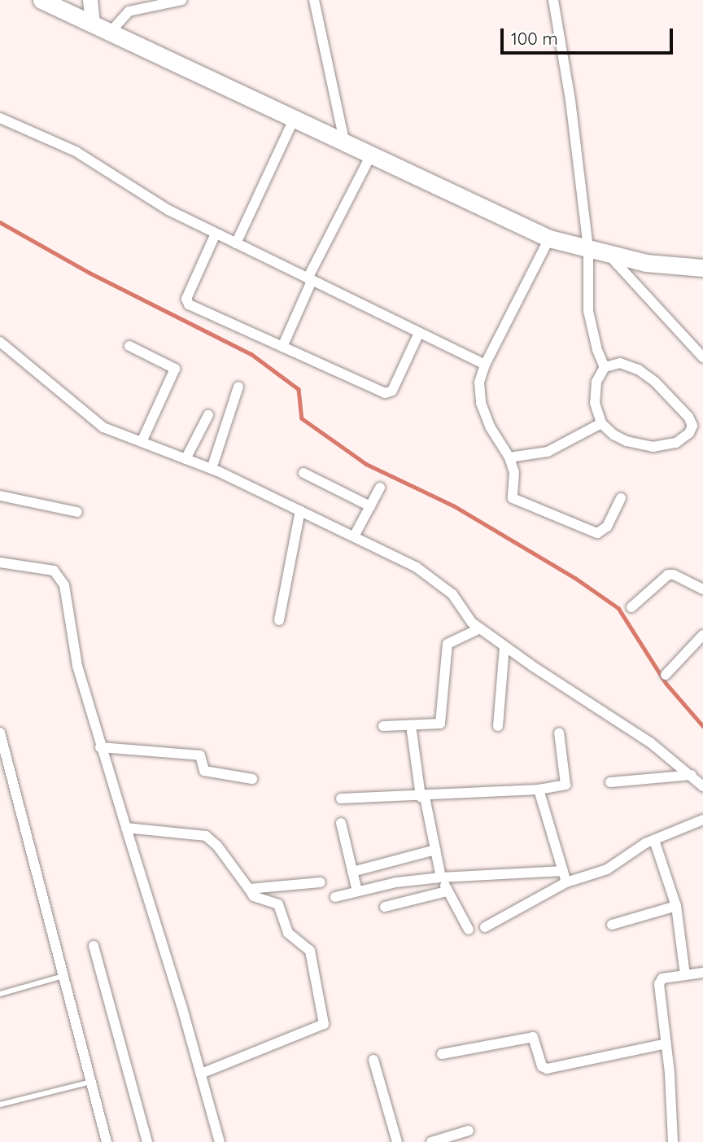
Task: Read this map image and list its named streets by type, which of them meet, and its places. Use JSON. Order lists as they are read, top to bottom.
{
  "scale_bar": "100 m"
}
